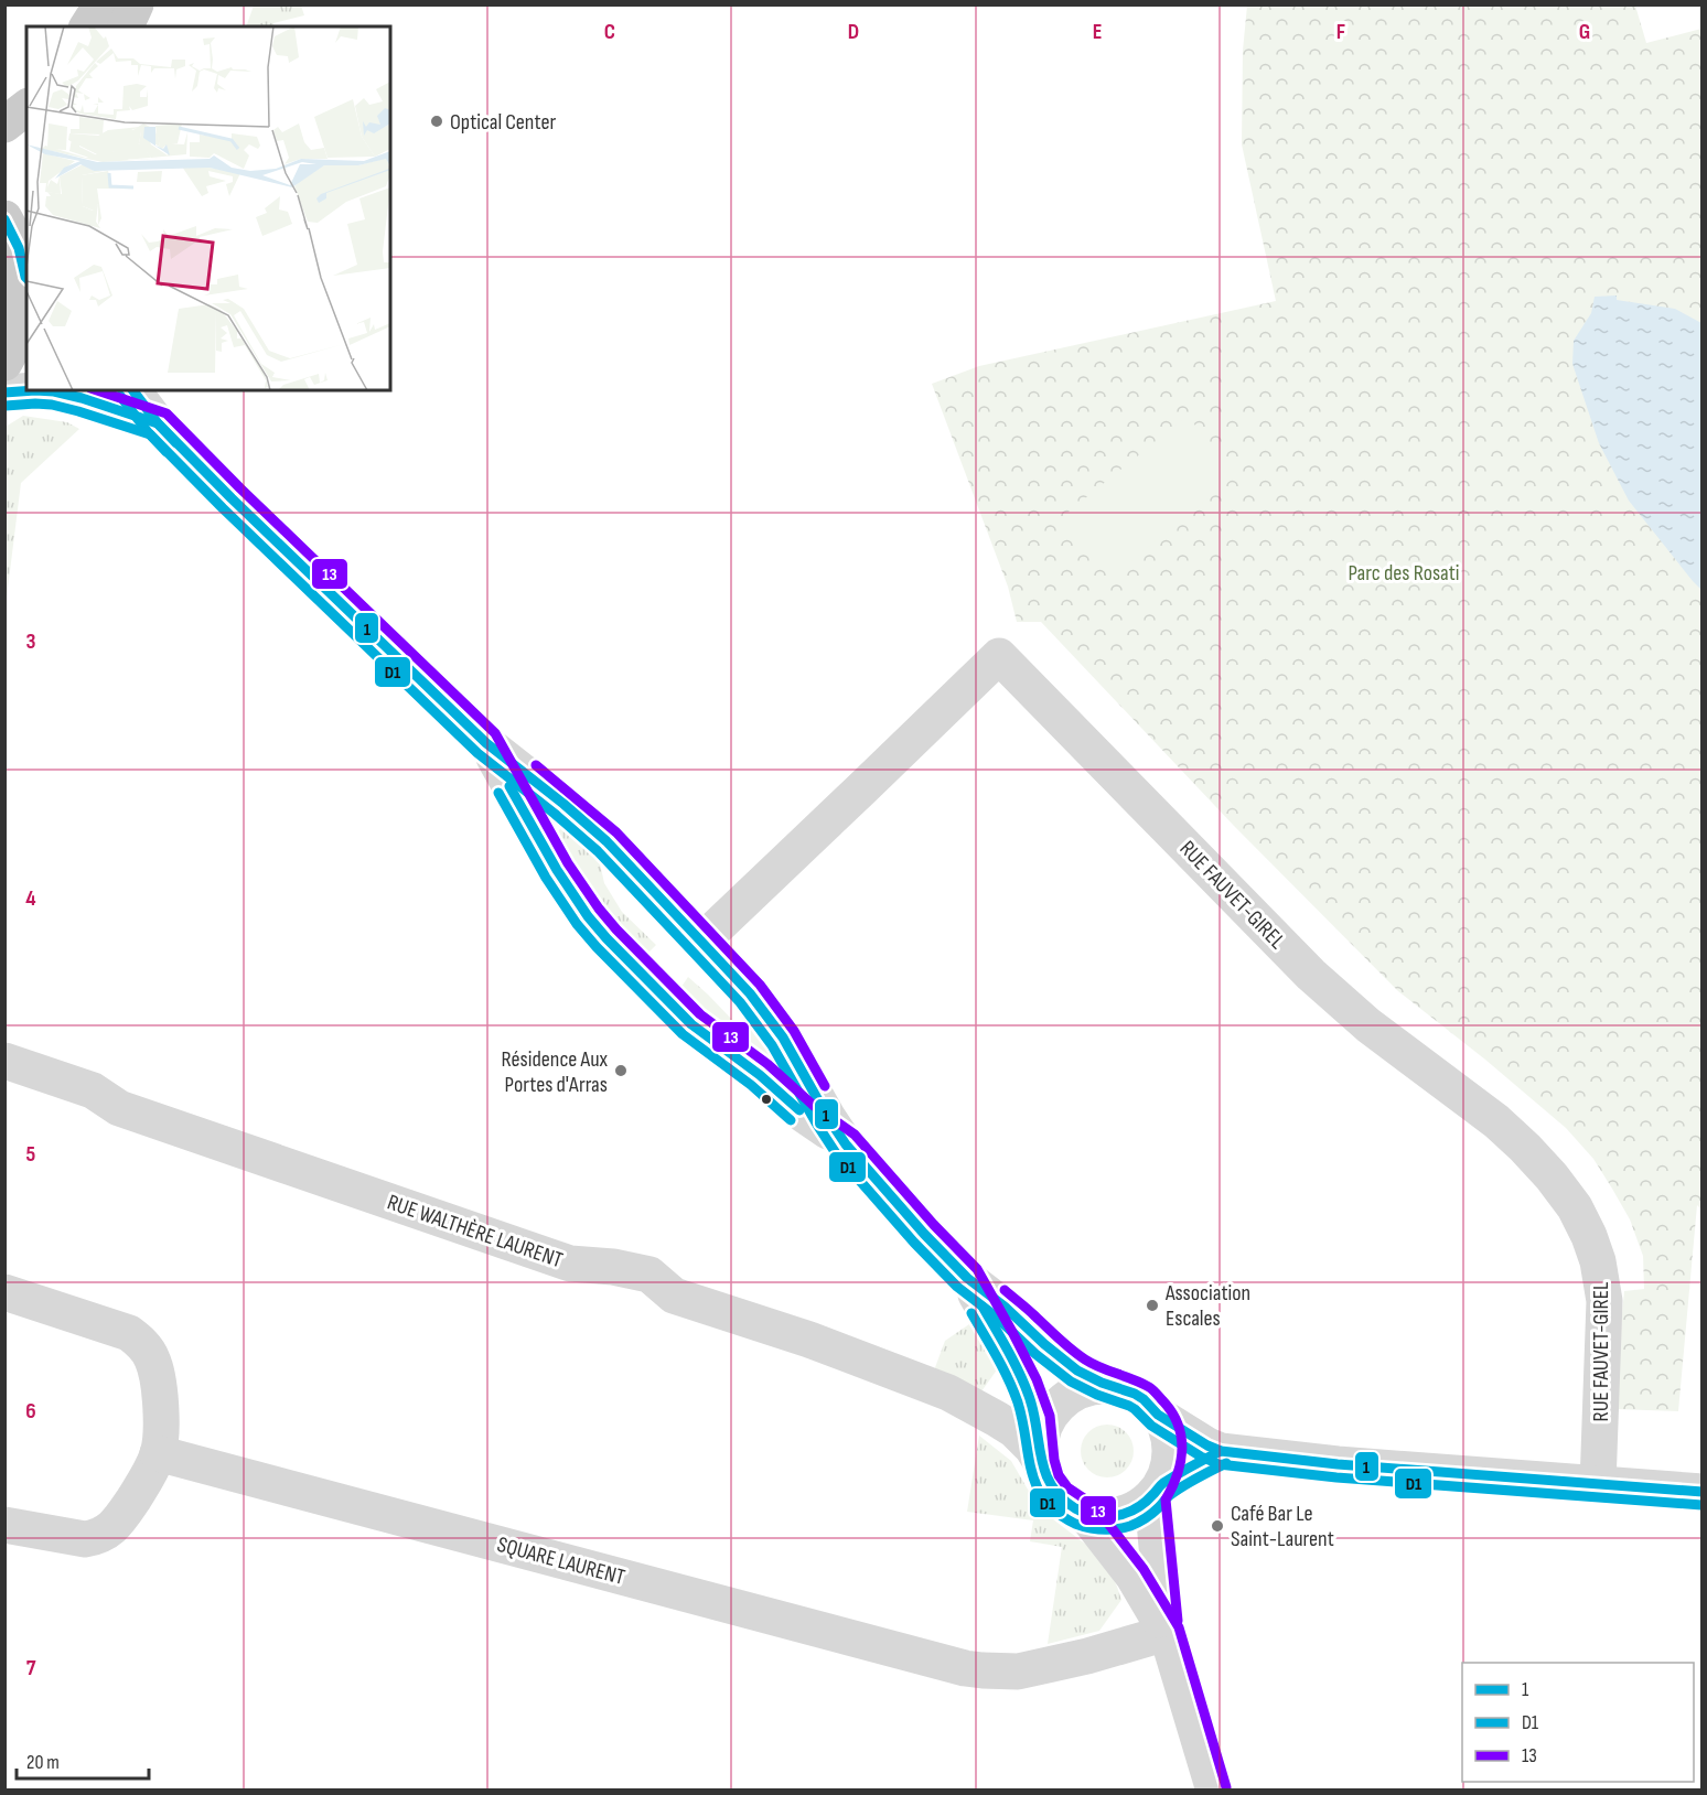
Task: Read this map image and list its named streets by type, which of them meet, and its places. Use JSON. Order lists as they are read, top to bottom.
{
  "streets": {
    "street": ["RUE FAUVET-GIREL", "RUE WALTHÈRE LAURENT", "SQUARE LAURENT"]
  },
  "parks": ["Parc des Rosati"],
  "places": [
    "Optical Center",
    "Résidence Aux Portes d'Arras",
    "Association Escales",
    "Café Bar Le Saint-Laurent"
  ],
  "lines": ["transit line 1", "transit line 13", "transit line D1"],
  "legend": ["1", "D1", "13"],
  "scale_bar": "20 m",
  "grid": {
    "columns": [
      "C",
      "D",
      "E",
      "F",
      "G"
    ],
    "rows": [
      "3",
      "4",
      "5",
      "6",
      "7"
    ]
  }
}
